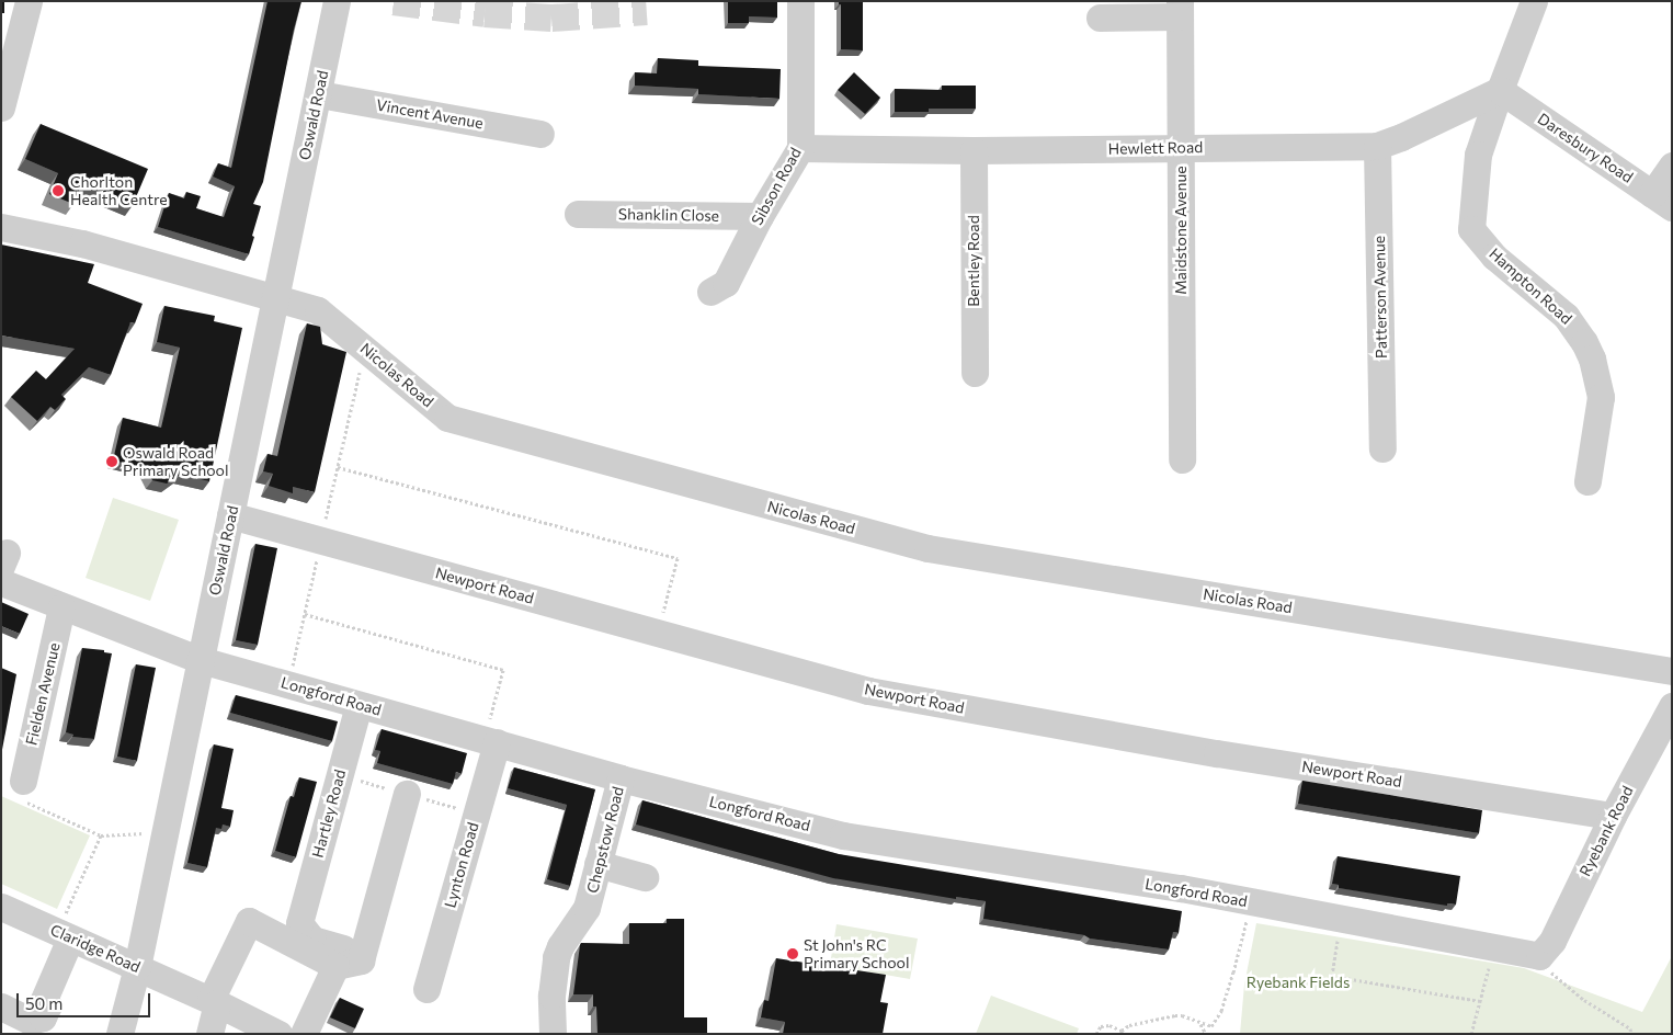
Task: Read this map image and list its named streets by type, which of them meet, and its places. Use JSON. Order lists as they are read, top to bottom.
{
  "streets": {
    "street": [
      "Vincent Avenue",
      "Oswald Road",
      "Hewlett Road",
      "Daresbury Road",
      "Sibson Road",
      "Shanklin Close",
      "Maidstone Avenue",
      "Bentley Road",
      "Hampton Road",
      "Patterson Avenue",
      "Nicolas Road",
      "Newport Road",
      "Fielden Avenue",
      "Longford Road",
      "Hartley Road",
      "Ryebank Road",
      "Chepstow Road",
      "Lynton Road",
      "Claridge Road"
    ]
  },
  "crossings": [
    ["Vincent Avenue", "Oswald Road"],
    ["Oswald Road", "Nicolas Road"],
    ["Oswald Road", "Newport Road"],
    ["Oswald Road", "Longford Road"],
    ["Oswald Road", "Claridge Road"],
    ["Hewlett Road", "Daresbury Road"],
    ["Hewlett Road", "Sibson Road"],
    ["Hewlett Road", "Maidstone Avenue"],
    ["Hewlett Road", "Bentley Road"],
    ["Hewlett Road", "Hampton Road"],
    ["Hewlett Road", "Patterson Avenue"],
    ["Daresbury Road", "Hampton Road"],
    ["Sibson Road", "Shanklin Close"],
    ["Newport Road", "Ryebank Road"],
    ["Fielden Avenue", "Longford Road"],
    ["Longford Road", "Hartley Road"],
    ["Longford Road", "Ryebank Road"],
    ["Longford Road", "Chepstow Road"],
    ["Longford Road", "Lynton Road"]
  ],
  "parks": ["Ryebank Fields"],
  "places": ["Chorlton Health Centre", "Oswald Road Primary School", "St John's RC Primary School"],
  "scale_bar": "50 m"
}
